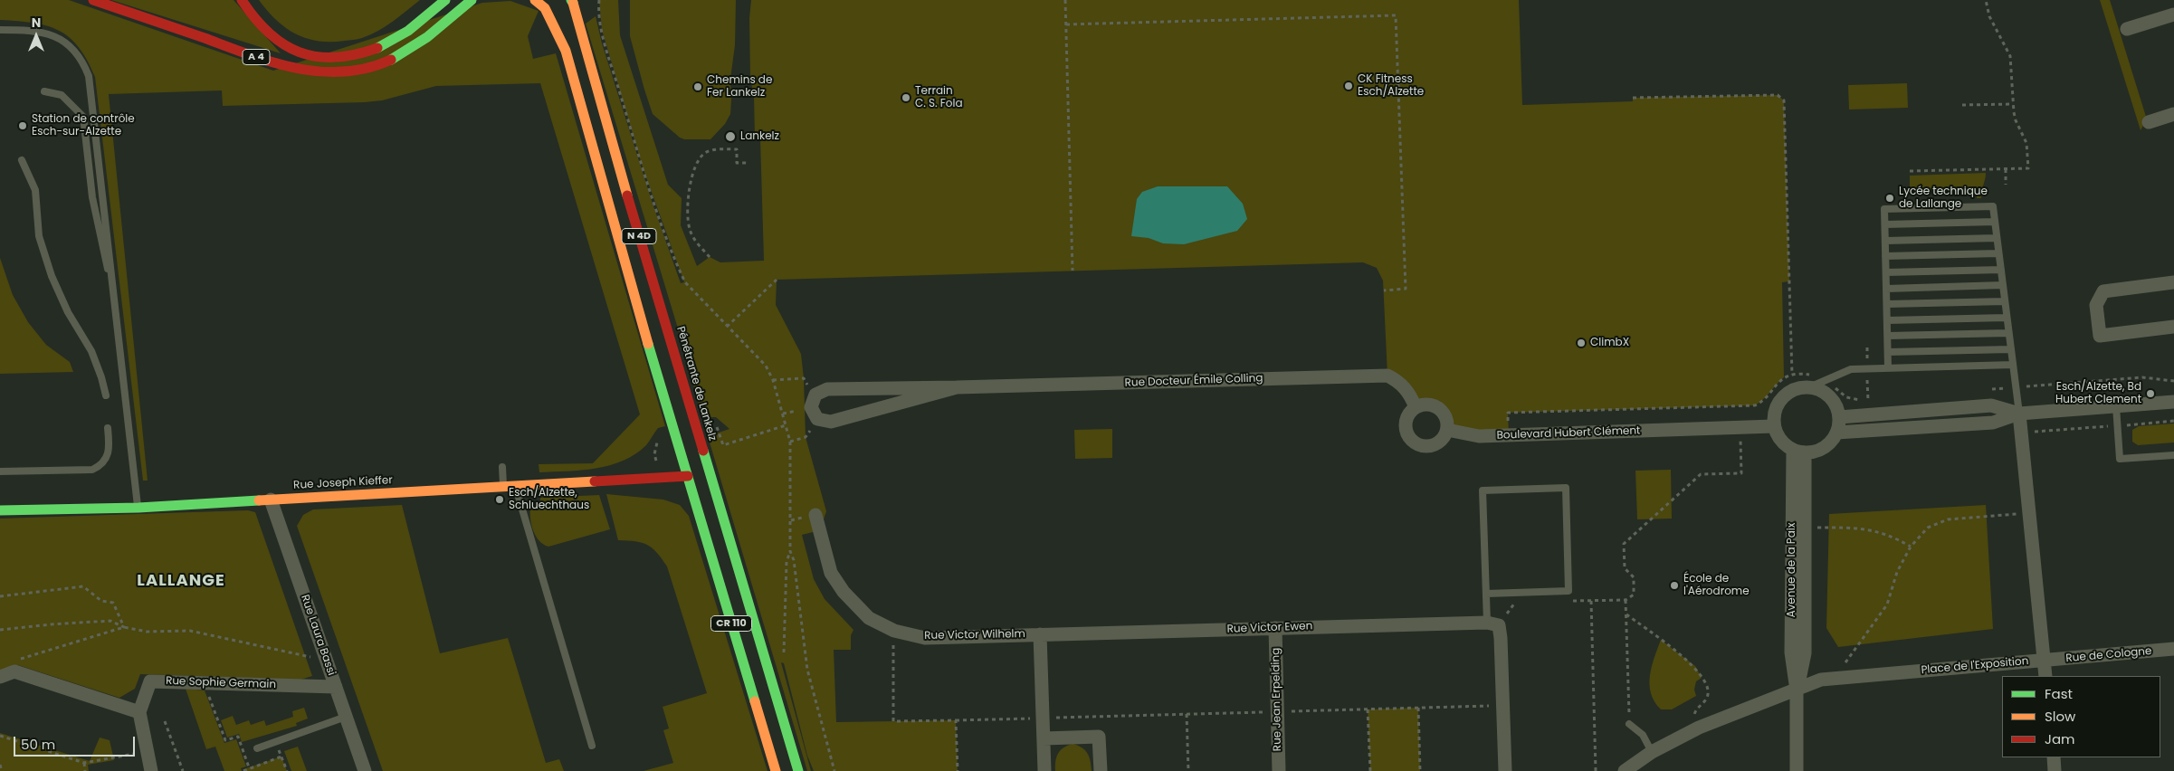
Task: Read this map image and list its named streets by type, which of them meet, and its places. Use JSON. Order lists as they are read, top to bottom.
{
  "streets": {
    "main road": [
      "A 4",
      "N 4D",
      "Pénétrante de Lankelz",
      "Rue Joseph Kieffer",
      "CR 110"
    ],
    "street": [
      "Rue Docteur Émile Colling",
      "Boulevard Hubert Clément",
      "Avenue de la Paix",
      "Rue Victor Ewen",
      "Rue Laura Bassi",
      "Rue Victor Wilhelm",
      "Rue de Cologne",
      "Place de l'Exposition",
      "Rue Sophie Germain",
      "Rue Jean Erpelding"
    ]
  },
  "crossings": [
    ["N 4D", "Rue Joseph Kieffer"],
    ["N 4D", "CR 110"],
    ["Rue Docteur Émile Colling", "Boulevard Hubert Clément"],
    ["Pénétrante de Lankelz", "Rue Joseph Kieffer"],
    ["Pénétrante de Lankelz", "CR 110"],
    ["Boulevard Hubert Clément", "Avenue de la Paix"],
    ["Rue Joseph Kieffer", "CR 110"],
    ["Rue Joseph Kieffer", "Rue Laura Bassi"],
    ["Avenue de la Paix", "Place de l'Exposition"],
    ["Rue Victor Ewen", "Rue Victor Wilhelm"],
    ["Rue Victor Ewen", "Rue Jean Erpelding"],
    ["Rue Laura Bassi", "Rue Sophie Germain"],
    ["Rue de Cologne", "Place de l'Exposition"]
  ],
  "districts": ["LALLANGE"],
  "places": [
    "CK Fitness Esch/Alzette",
    "Chemins de Fer Lankelz",
    "Terrain C. S. Fola",
    "Station de contrôle Esch-sur-Alzette",
    "Lankelz",
    "Lycée technique de Lallange",
    "ClimbX",
    "Esch/Alzette, Bd Hubert Clement",
    "Esch/Alzette, Schluechthaus",
    "École de l'Aérodrome"
  ],
  "legend": ["Fast", "Slow", "Jam"],
  "scale_bar": "50 m",
  "north": "top"
}
